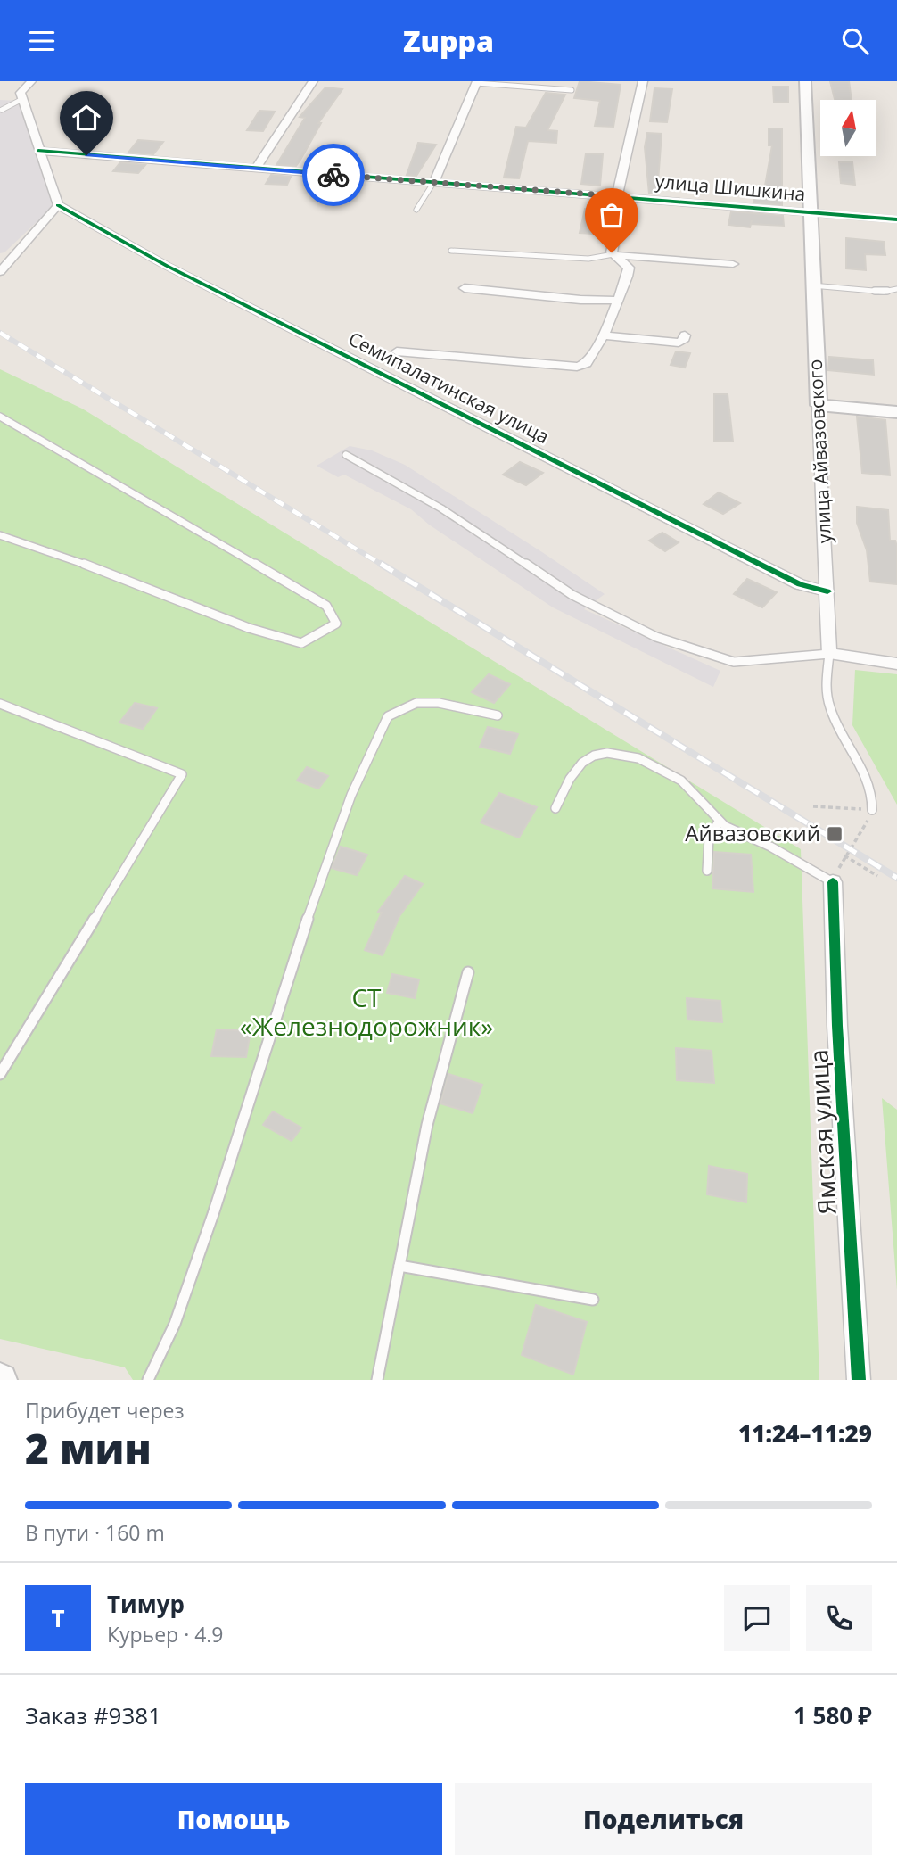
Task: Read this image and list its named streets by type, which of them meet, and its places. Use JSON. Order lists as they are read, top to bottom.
{
  "streets": {
    "street": [
      "улица Шишкина",
      "Семипалатинская улица",
      "улица Айвазовского",
      "Ямская улица"
    ]
  },
  "crossings": [
    ["улица Шишкина", "улица Айвазовского"],
    ["Семипалатинская улица", "улица Айвазовского"]
  ],
  "parks": ["СТ «Железнодорожник»"],
  "places": {
    "transit": ["Айвазовский"]
  },
  "north": "top",
  "page": {
    "header": "Zuppa",
    "heading": ["2 мин", "Прибудет через", "11:24–11:29"],
    "panel": [
      "Тимур",
      "Курьер · 4.9",
      "Заказ #9381",
      "1 580 ₽"
    ],
    "bar": "В пути · 160 m",
    "round": "Т",
    "buttons": ["Помощь", "Поделиться"]
  }
}
